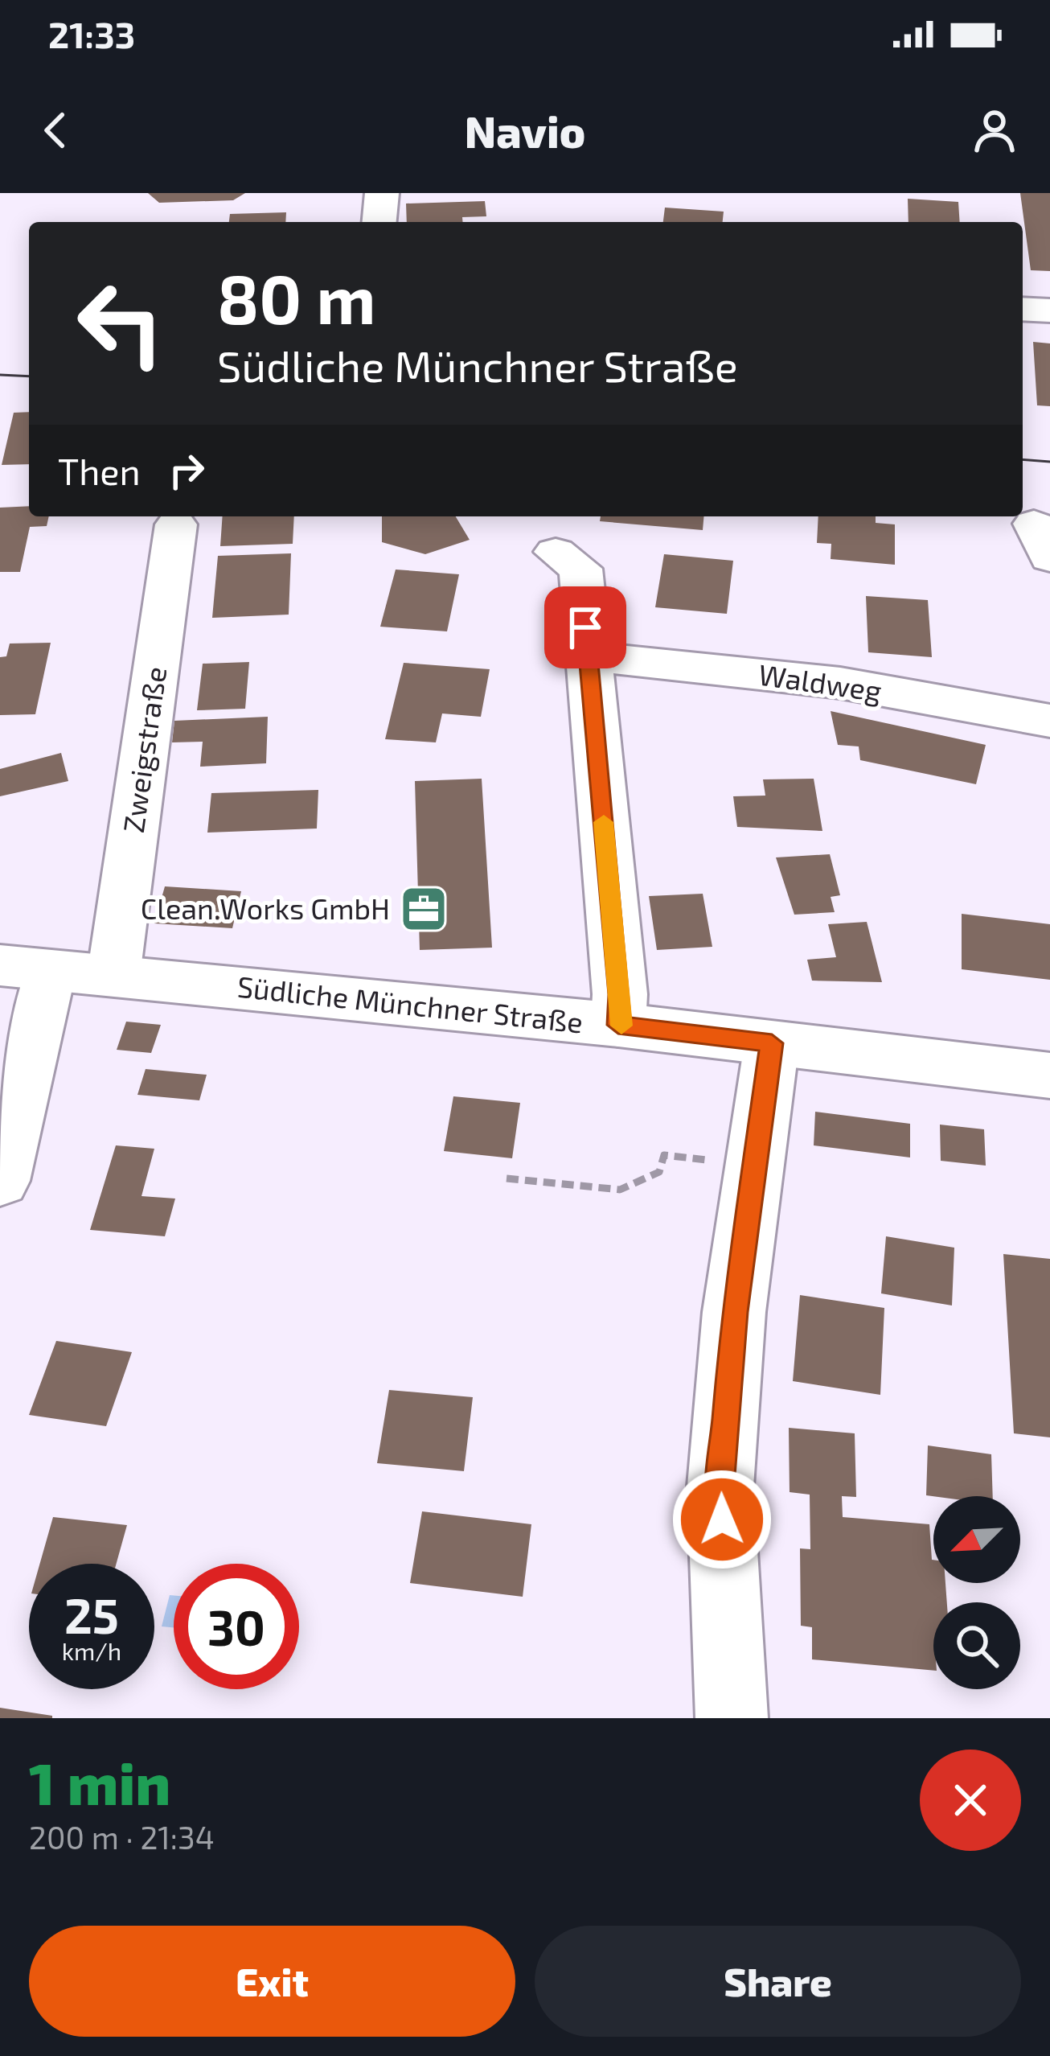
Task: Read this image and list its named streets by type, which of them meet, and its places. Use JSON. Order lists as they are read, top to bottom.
{
  "streets": {
    "street": ["Waldweg", "Zweigstraße", "Südliche Münchner Straße"]
  },
  "crossings": [
    ["Zweigstraße", "Südliche Münchner Straße"]
  ],
  "places": {
    "office": ["Clean.Works GmbH"]
  },
  "north": "bottom left",
  "page": {
    "status": "21:33",
    "header": "Navio",
    "turn": ["80 m", "Südliche Münchner Straße"],
    "then": "Then",
    "speed": "25 km/h",
    "limit": "30",
    "heading": ["1 min", "200 m · 21:34"],
    "buttons": ["Exit", "Share"]
  }
}
